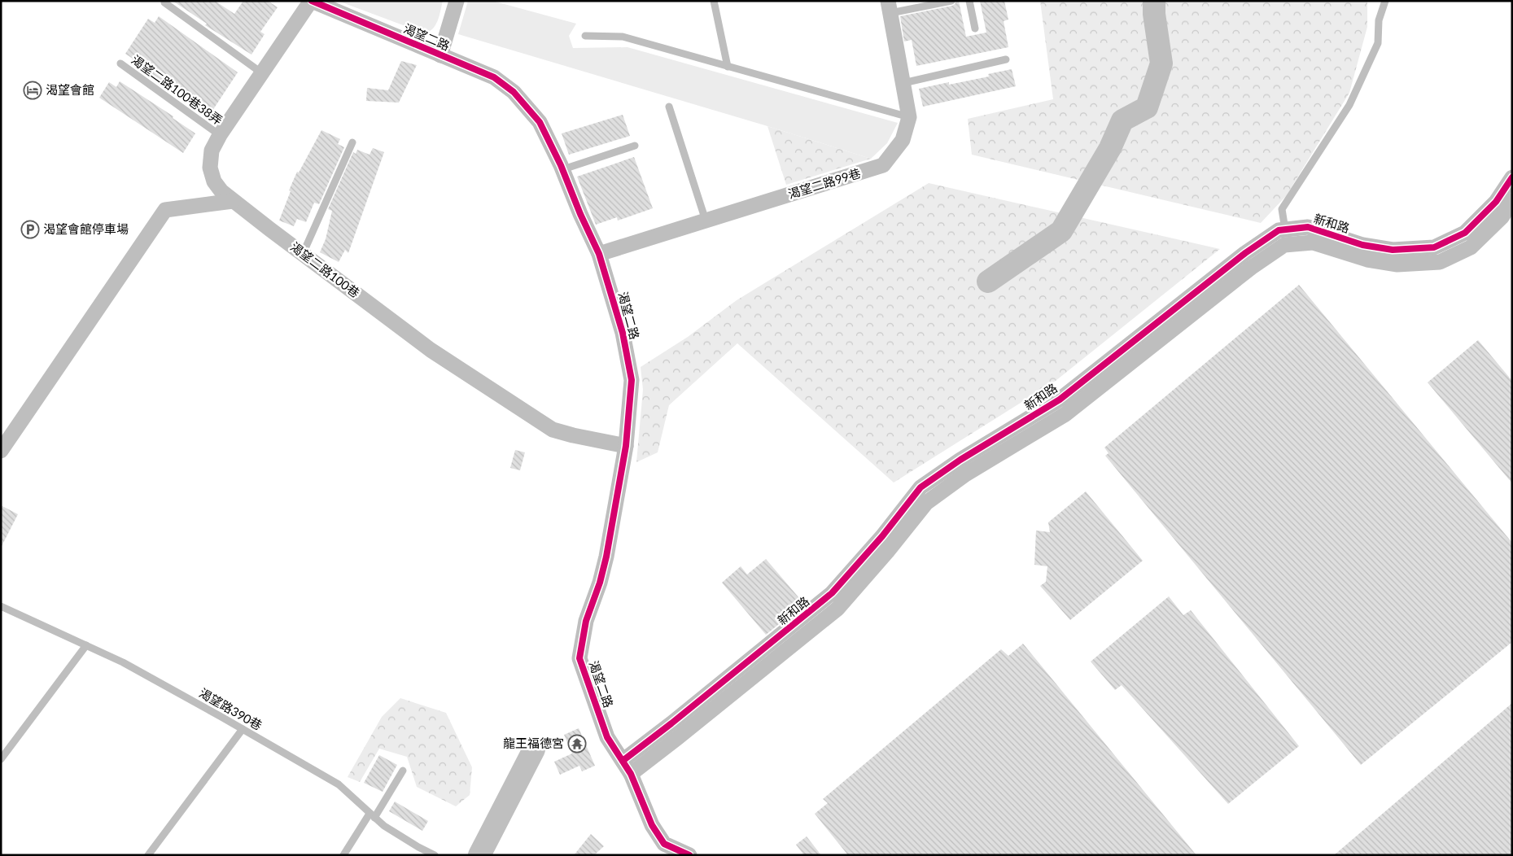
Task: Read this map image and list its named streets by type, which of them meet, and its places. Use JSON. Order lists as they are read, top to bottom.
{
  "streets": {
    "street": [
      "渴望二路",
      "渴望二路99巷",
      "新和路",
      "渴望二路100巷"
    ],
    "lane": ["渴望二路100巷38弄", "渴望路390巷"]
  },
  "crossings": [
    ["渴望二路", "渴望二路99巷"],
    ["渴望二路", "新和路"],
    ["渴望二路", "渴望二路100巷"],
    ["渴望二路100巷38弄", "渴望二路100巷"]
  ],
  "places": {
    "hotel": ["渴望會館"],
    "parking": ["渴望會館停車場"],
    "temple": ["龍王福德宮"]
  }
}
